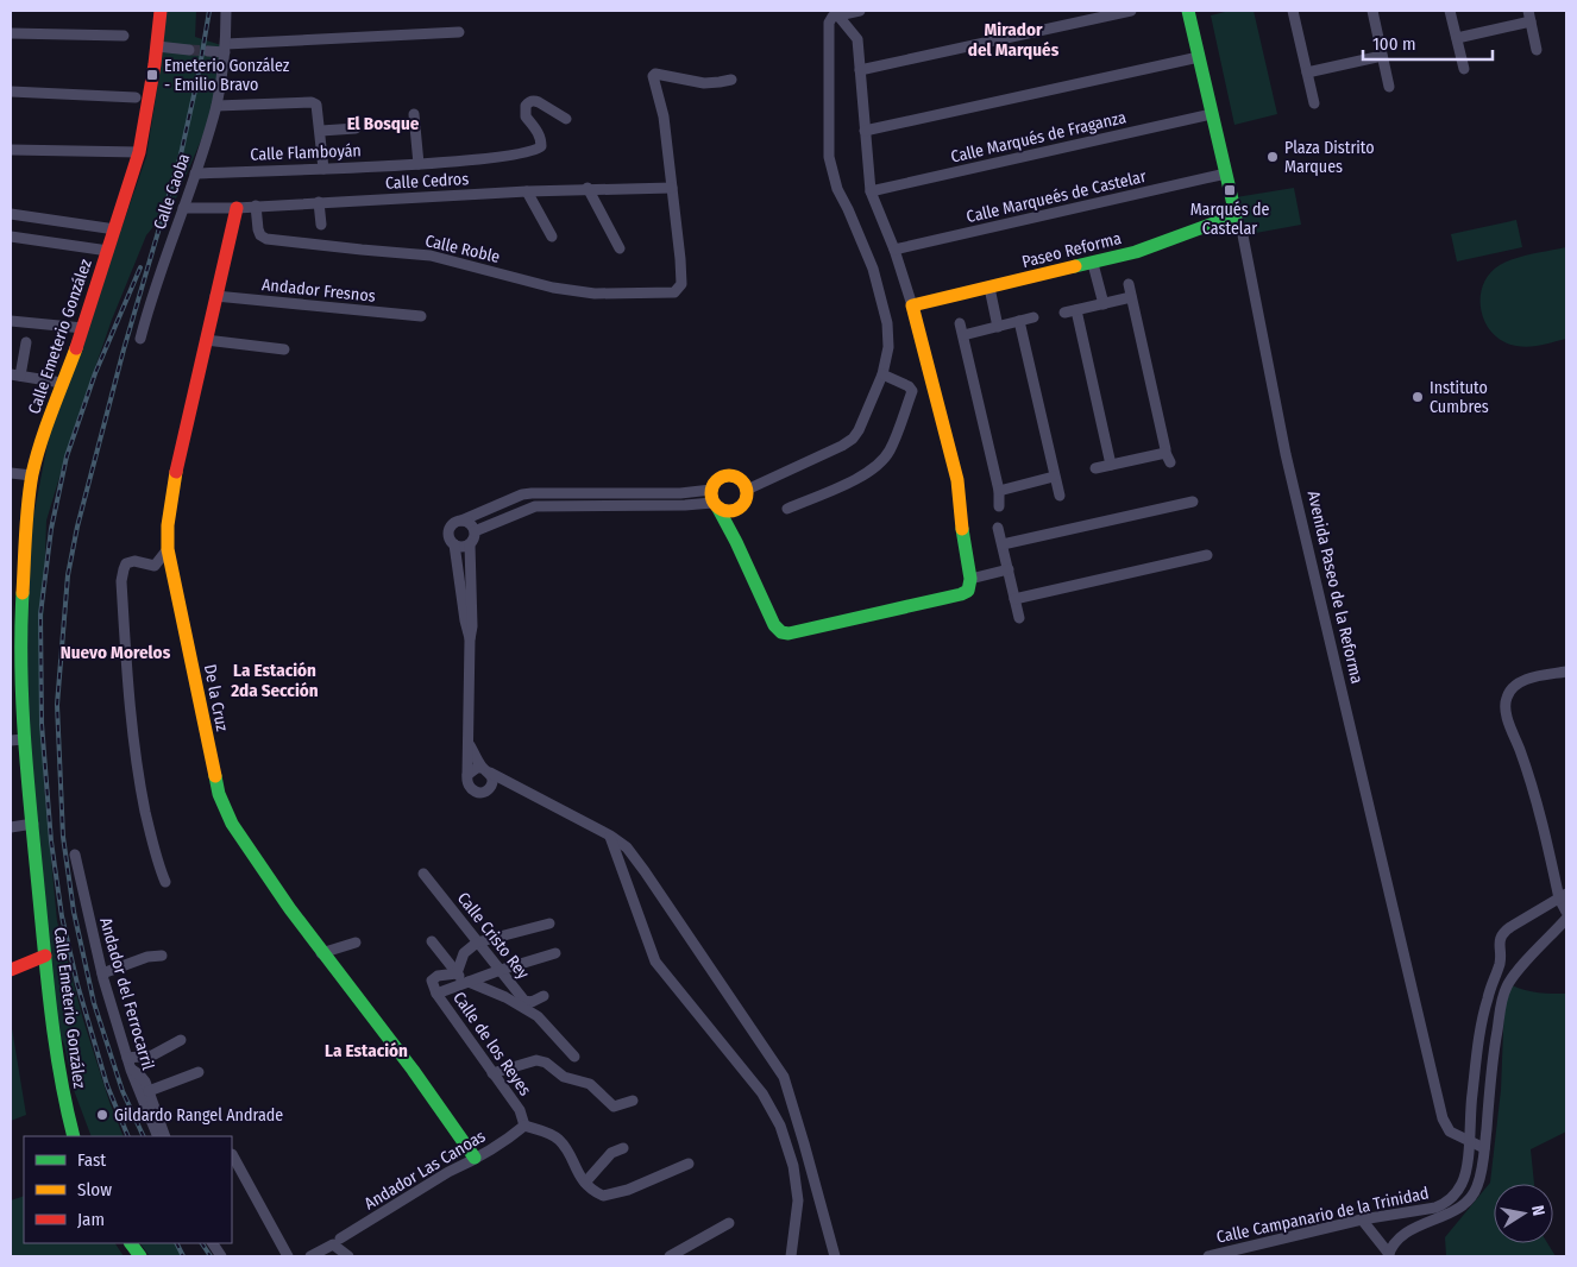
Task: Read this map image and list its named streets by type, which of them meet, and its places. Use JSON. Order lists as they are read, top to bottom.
{
  "streets": {
    "street": [
      "Calle Marqués de Fraganza",
      "Calle Flamboyán",
      "Calle Cedros",
      "Calle Caoba",
      "Calle Marqueés de Castelar",
      "Calle Roble",
      "Paseo Reforma",
      "Andador Fresnos",
      "Calle Emeterio González",
      "Avenida Paseo de la Reforma",
      "De la Cruz",
      "Calle Cristo Rey",
      "Andador del Ferrocarril",
      "Calle de los Reyes",
      "Andador Las Canoas",
      "Calle Campanario de la Trinidad"
    ]
  },
  "crossings": [
    ["Calle Marqués de Fraganza", "Avenida Paseo de la Reforma"],
    ["Calle Flamboyán", "Calle Caoba"],
    ["Calle Cedros", "Calle Caoba"],
    ["Calle Cedros", "Calle Roble"],
    ["Calle Cedros", "De la Cruz"],
    ["Calle Marqueés de Castelar", "Avenida Paseo de la Reforma"],
    ["Paseo Reforma", "Avenida Paseo de la Reforma"],
    ["Andador Fresnos", "De la Cruz"],
    ["Avenida Paseo de la Reforma", "Calle Campanario de la Trinidad"],
    ["De la Cruz", "Andador Las Canoas"],
    ["Calle de los Reyes", "Andador Las Canoas"]
  ],
  "districts": [
    "Mirador del Marqués",
    "El Bosque",
    "Nuevo Morelos",
    "La Estación 2da Sección",
    "La Estación"
  ],
  "places": {
    "transit": ["Emeterio González - Emilio Bravo", "Marqués de Castelar"],
    "other": ["Plaza Distrito Marques", "Instituto Cumbres", "Gildardo Rangel Andrade"]
  },
  "legend": ["Fast", "Slow", "Jam"],
  "scale_bar": "100 m",
  "north": "right"
}
